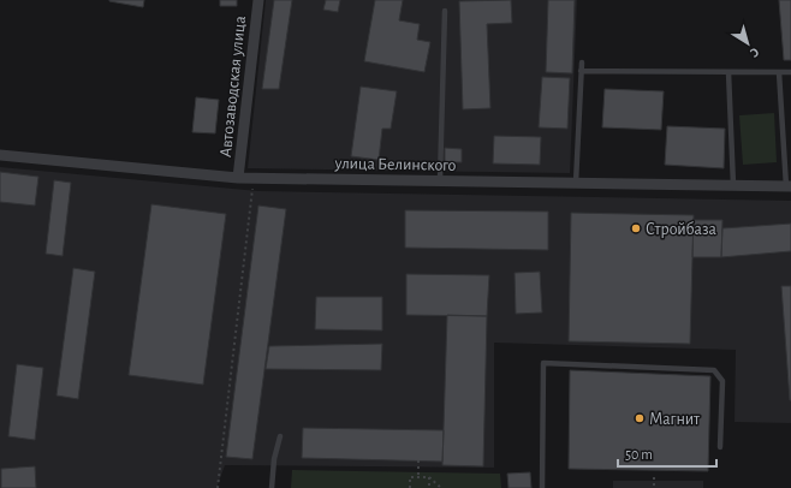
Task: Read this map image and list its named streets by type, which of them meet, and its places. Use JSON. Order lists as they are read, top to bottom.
{
  "streets": {
    "street": ["Автозаводская улица", "улица Белинского"]
  },
  "crossings": [
    ["Автозаводская улица", "улица Белинского"]
  ],
  "places": ["Стройбаза", "Магнит"],
  "scale_bar": "50 m",
  "north": "bottom right"
}
